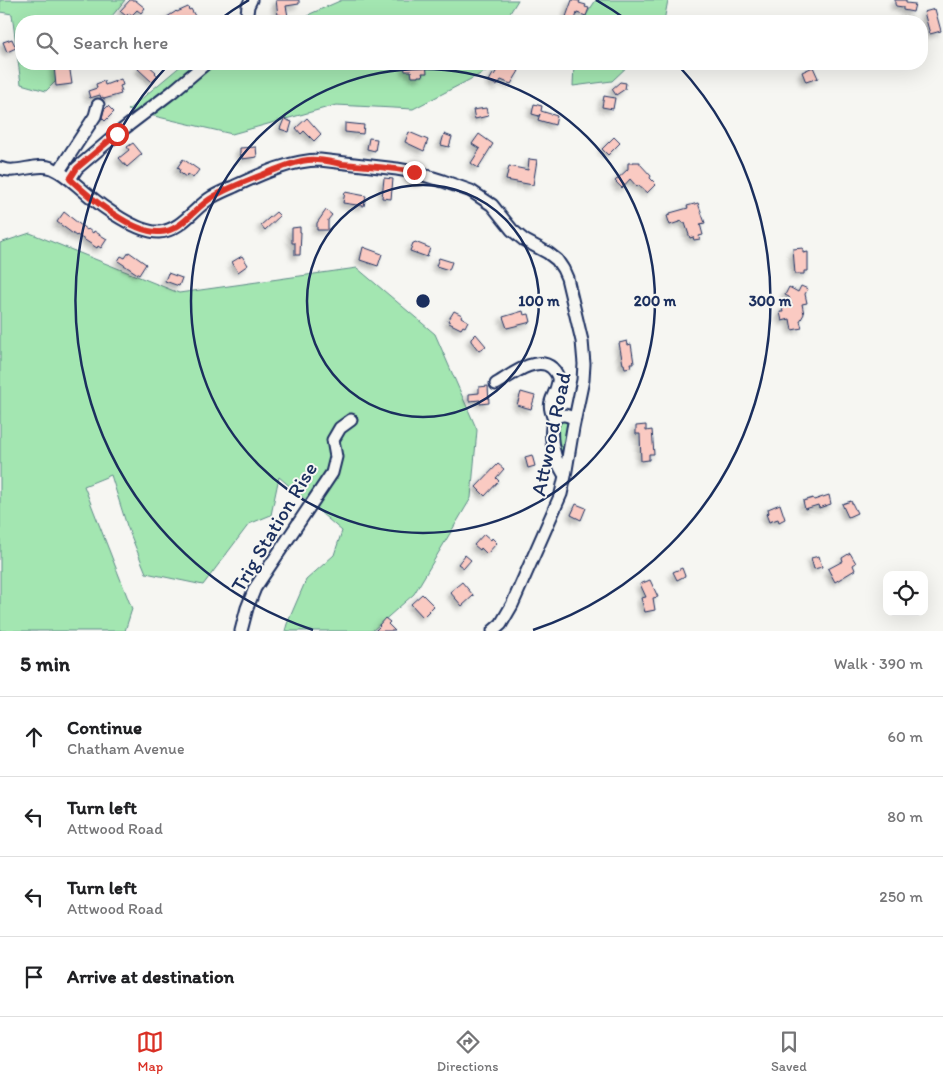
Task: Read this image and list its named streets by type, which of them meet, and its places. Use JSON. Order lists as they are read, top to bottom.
{
  "streets": {
    "street": ["Attwood Road", "Trig Station Rise"]
  },
  "page": {
    "search": "Search here",
    "heading": ["5 min", "Walk · 390 m"],
    "list": [
      ["Continue", "Chatham Avenue", "60 m"],
      ["Turn left", "Attwood Road", "80 m"],
      ["Turn left", "Attwood Road", "250 m"],
      "Arrive at destination"
    ],
    "nav": ["Map", "Directions", "Saved"]
  },
  "rings": ["100 m", "200 m", "300 m"]
}
